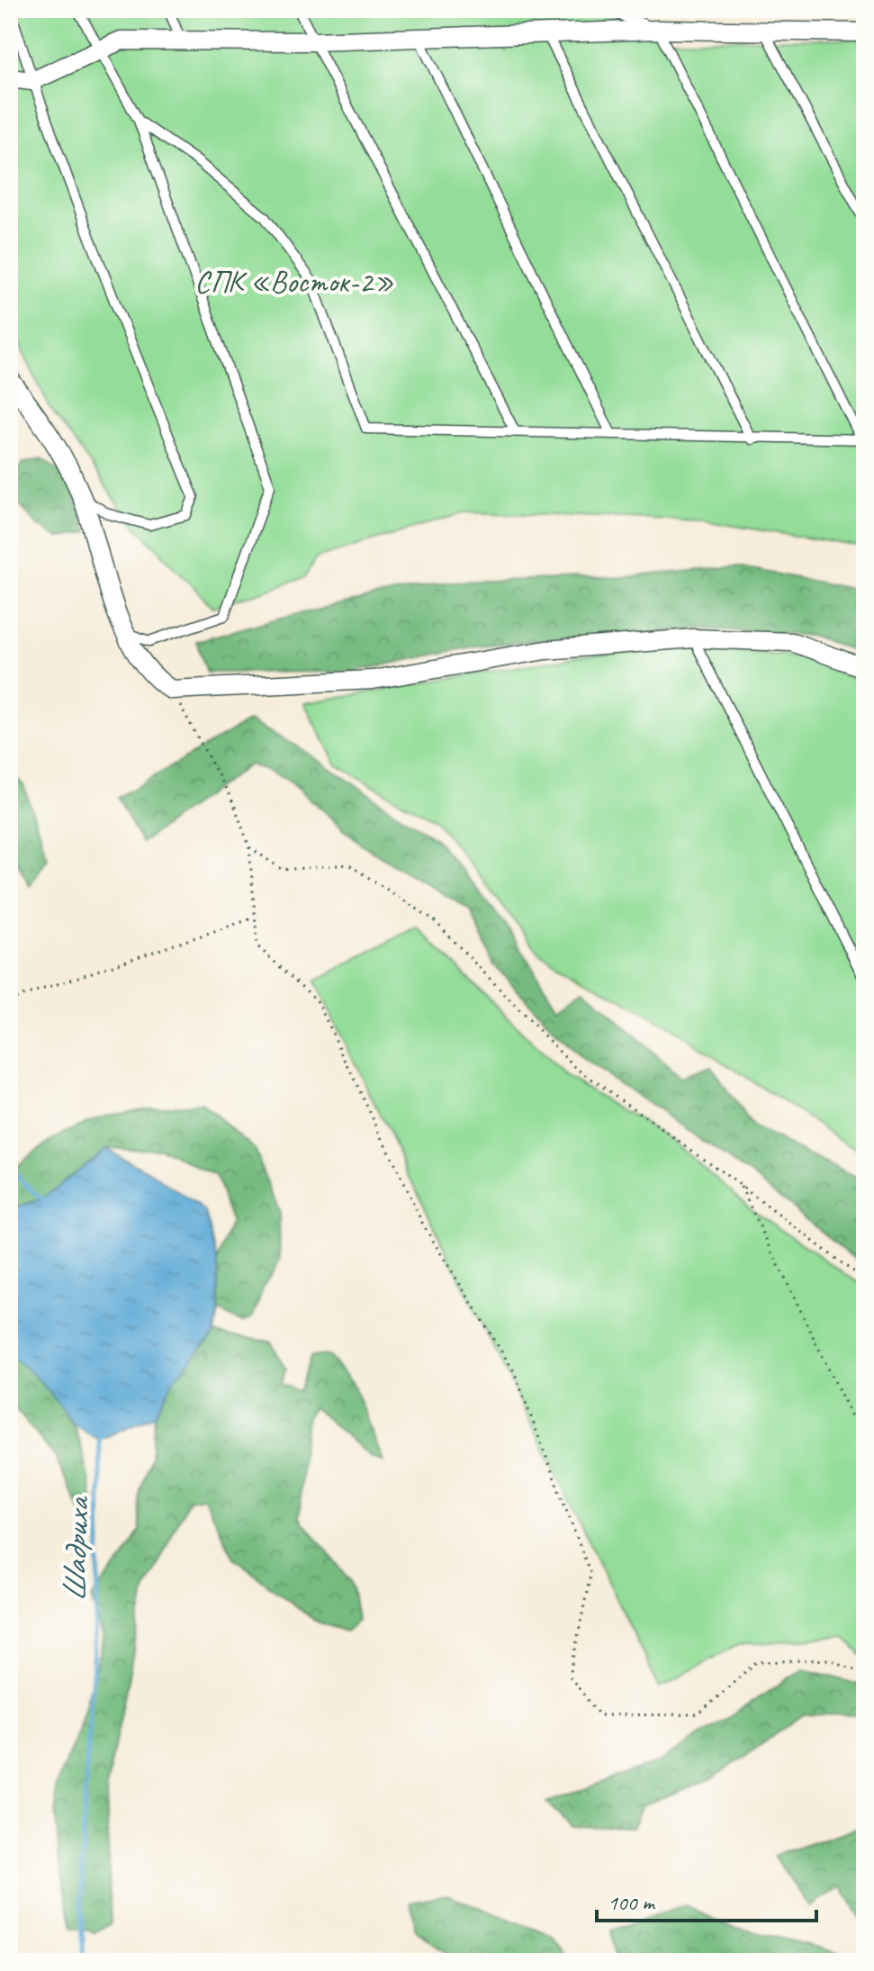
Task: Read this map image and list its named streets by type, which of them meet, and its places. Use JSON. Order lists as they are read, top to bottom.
{
  "water": ["Шадриха"],
  "parks": ["СПК «Восток-2»"],
  "scale_bar": "100 m"
}
